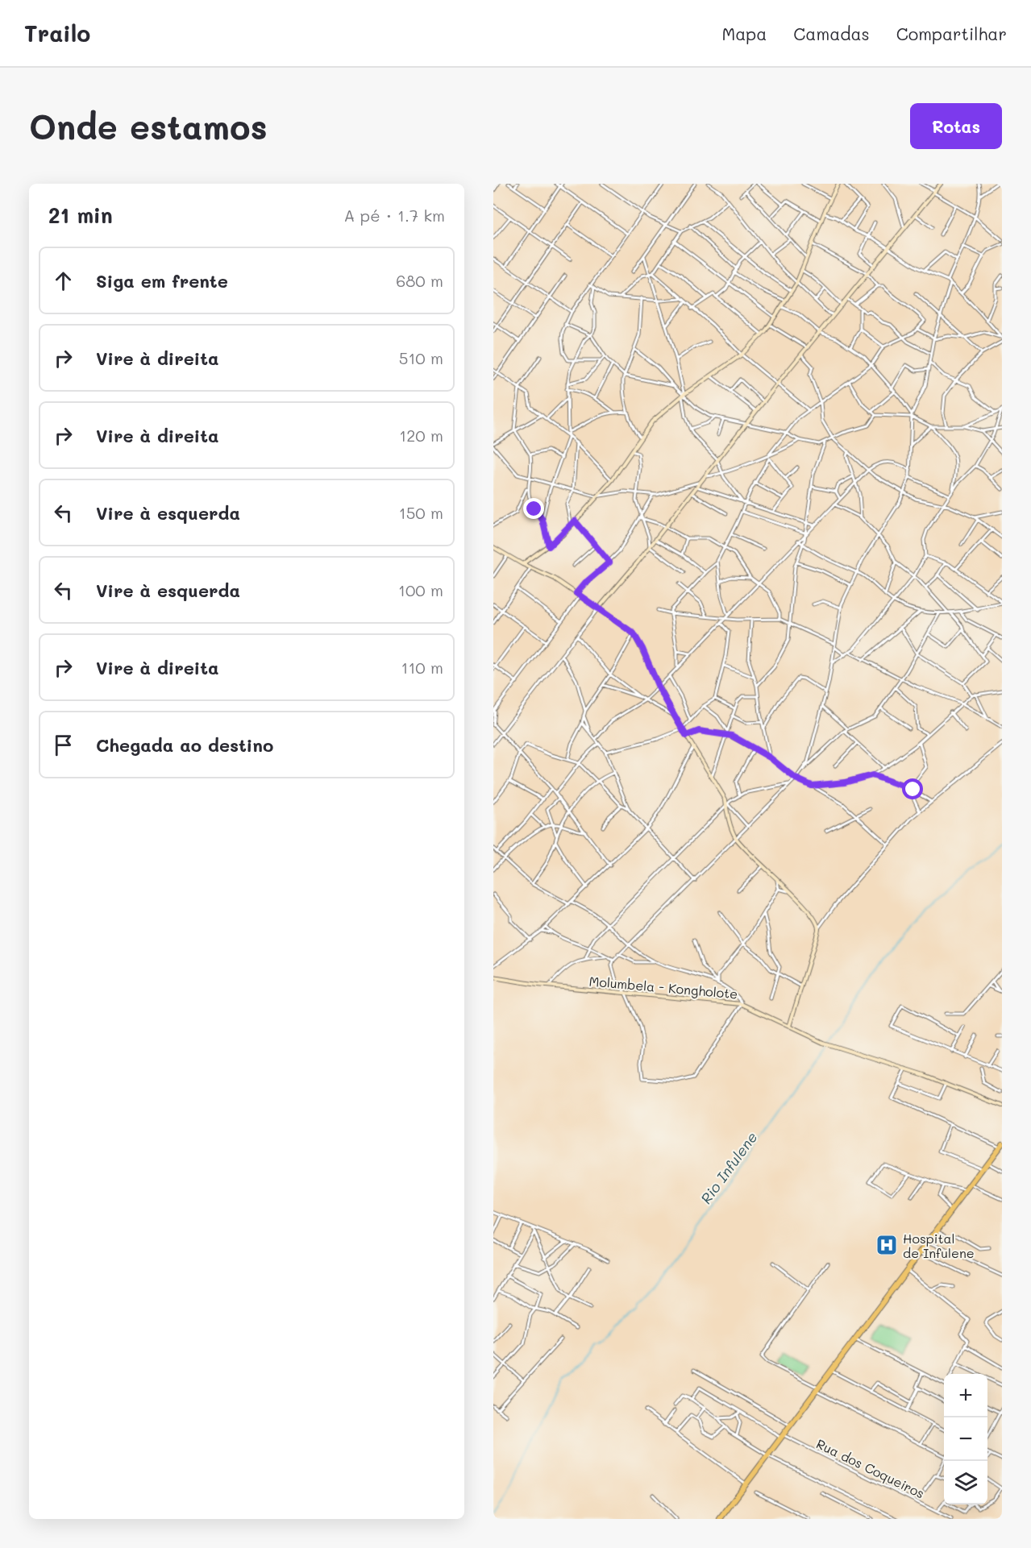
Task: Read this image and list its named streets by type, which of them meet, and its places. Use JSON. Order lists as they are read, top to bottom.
{
  "streets": {
    "street": ["Molumbela - Kongholote", "Rua dos Coqueiros"]
  },
  "water": ["Rio Infulene"],
  "places": {
    "hospital": ["Hospital de Infulene"]
  },
  "page": {
    "header": "Trailo",
    "nav": ["Mapa", "Camadas", "Compartilhar"],
    "buttons": "Rotas",
    "title": "Onde estamos",
    "heading": ["21 min", "A pé · 1.7 km"],
    "list": [
      ["Siga em frente", "680 m"],
      ["Vire à direita", "510 m"],
      ["Vire à direita", "120 m"],
      ["Vire à esquerda", "150 m"],
      ["Vire à esquerda", "100 m"],
      ["Vire à direita", "110 m"],
      "Chegada ao destino"
    ],
    "map_buttons": ["+", "−"]
  }
}
